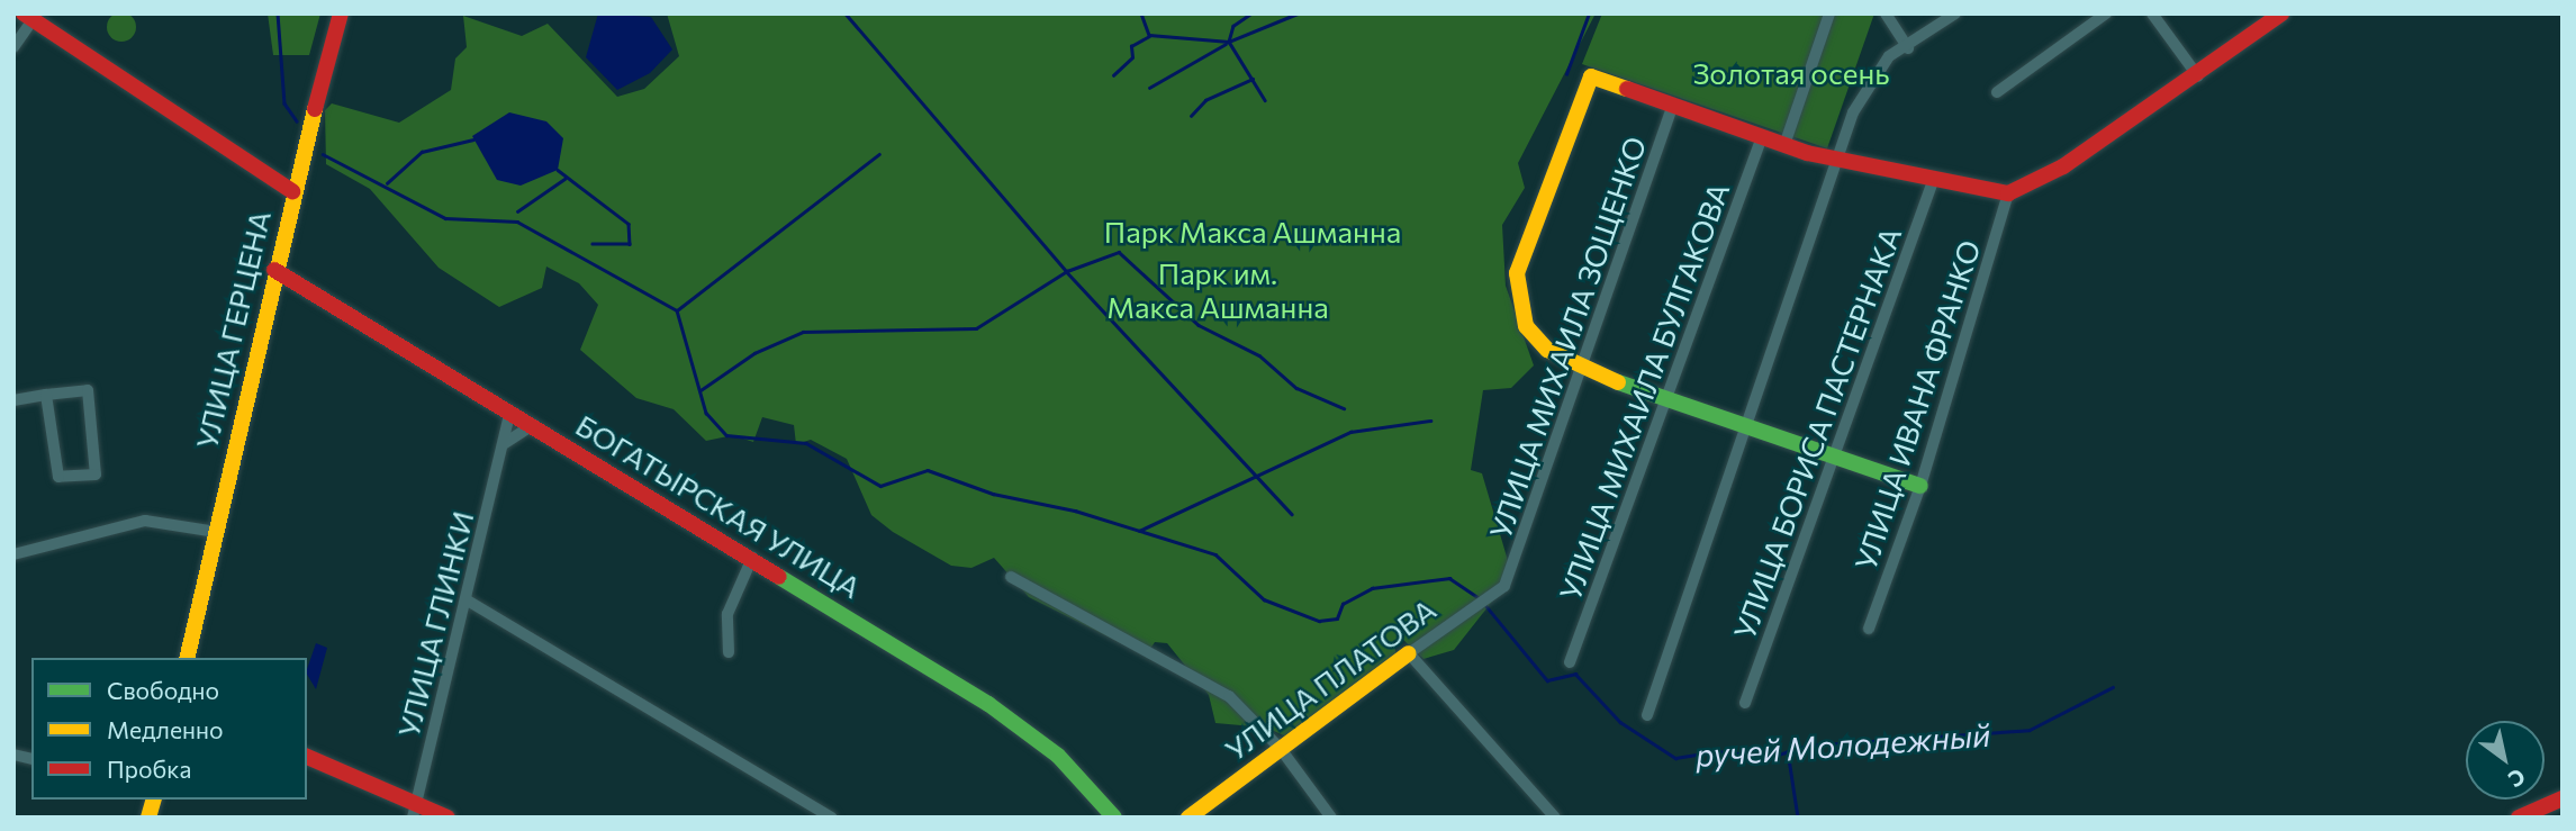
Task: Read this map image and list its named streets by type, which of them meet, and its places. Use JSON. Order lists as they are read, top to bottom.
{
  "streets": {
    "street": [
      "УЛИЦА ГЕРЦЕНА",
      "УЛИЦА МИХАИЛА ЗОЩЕНКО",
      "УЛИЦА МИХАИЛА БУЛГАКОВА",
      "УЛИЦА ИВАНА ФРАНКО",
      "УЛИЦА БОРИСА ПАСТЕРНАКА",
      "БОГАТЫРСКАЯ УЛИЦА",
      "УЛИЦА ГЛИНКИ",
      "УЛИЦА ПЛАТОВА"
    ]
  },
  "crossings": [
    ["УЛИЦА ГЕРЦЕНА", "БОГАТЫРСКАЯ УЛИЦА"],
    ["УЛИЦА МИХАИЛА ЗОЩЕНКО", "УЛИЦА ПЛАТОВА"],
    ["БОГАТЫРСКАЯ УЛИЦА", "УЛИЦА ГЛИНКИ"]
  ],
  "water": ["ручей Молодежный"],
  "parks": ["Золотая осень", "Парк Макса Ашманна", "Парк им. Макса Ашманна"],
  "legend": ["Свободно", "Медленно", "Пробка"],
  "north": "bottom right"
}
